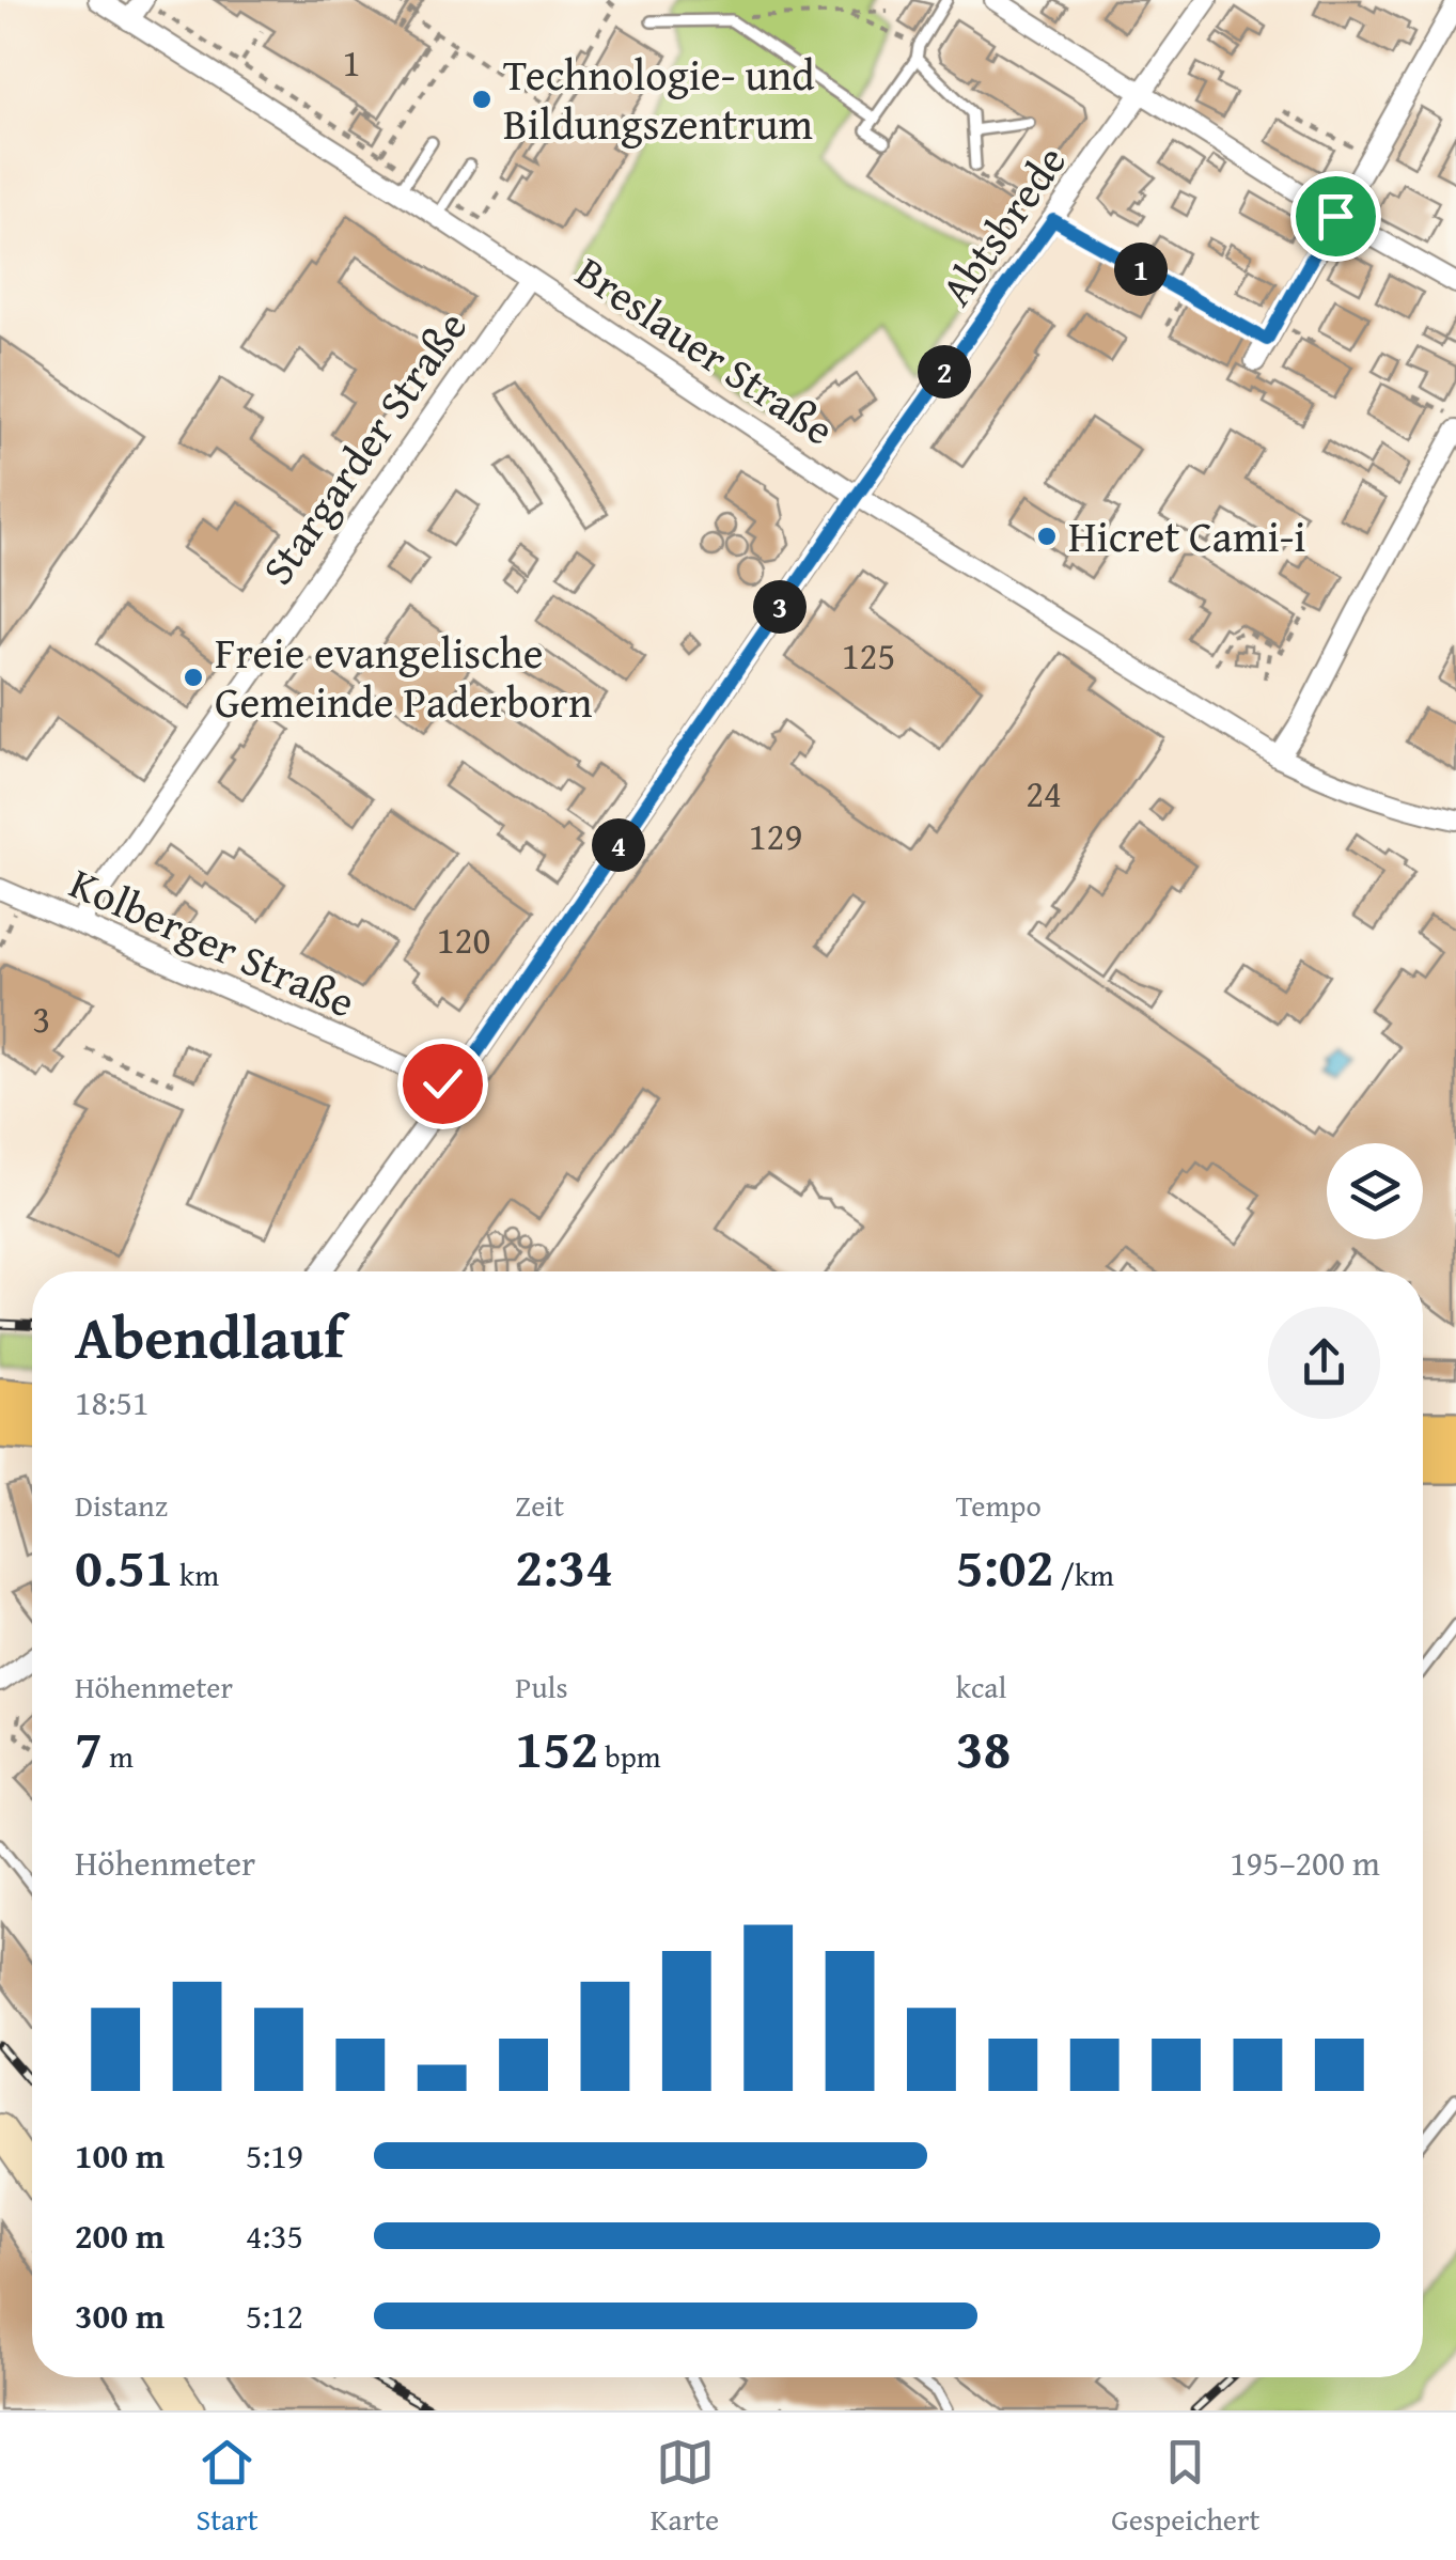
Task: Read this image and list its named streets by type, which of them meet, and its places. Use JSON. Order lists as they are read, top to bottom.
{
  "streets": {
    "street": [
      "Abtsbrede",
      "Breslauer Straße",
      "Stargarder Straße",
      "Kolberger Straße"
    ]
  },
  "crossings": [
    ["Abtsbrede", "Breslauer Straße"],
    ["Abtsbrede", "Kolberger Straße"],
    ["Breslauer Straße", "Stargarder Straße"],
    ["Stargarder Straße", "Kolberger Straße"]
  ],
  "places": ["Technologie- und Bildungszentrum", "Hicret Cami-i", "Freie evangelische Gemeinde Paderborn"],
  "house_numbers": [
    "1",
    "125",
    "24",
    "129",
    "120",
    "3"
  ],
  "page": {
    "pins": [
      "1",
      "2",
      "3",
      "4"
    ],
    "heading": ["Abendlauf", "18:51"],
    "stats": [
      ["Distanz", "0.51 km"],
      ["Zeit", "2:34"],
      ["Tempo", "5:02 /km"],
      ["Höhenmeter", "7 m"],
      ["Puls", "152 bpm"],
      ["kcal", "38"]
    ],
    "chart": ["Höhenmeter", "195–200 m"],
    "list": [
      {
        "name": "100 m",
        "note": "5:19"
      },
      {
        "name": "200 m",
        "note": "4:35"
      },
      {
        "name": "300 m",
        "note": "5:12"
      }
    ],
    "tabs": ["Start", "Karte", "Gespeichert"]
  }
}
